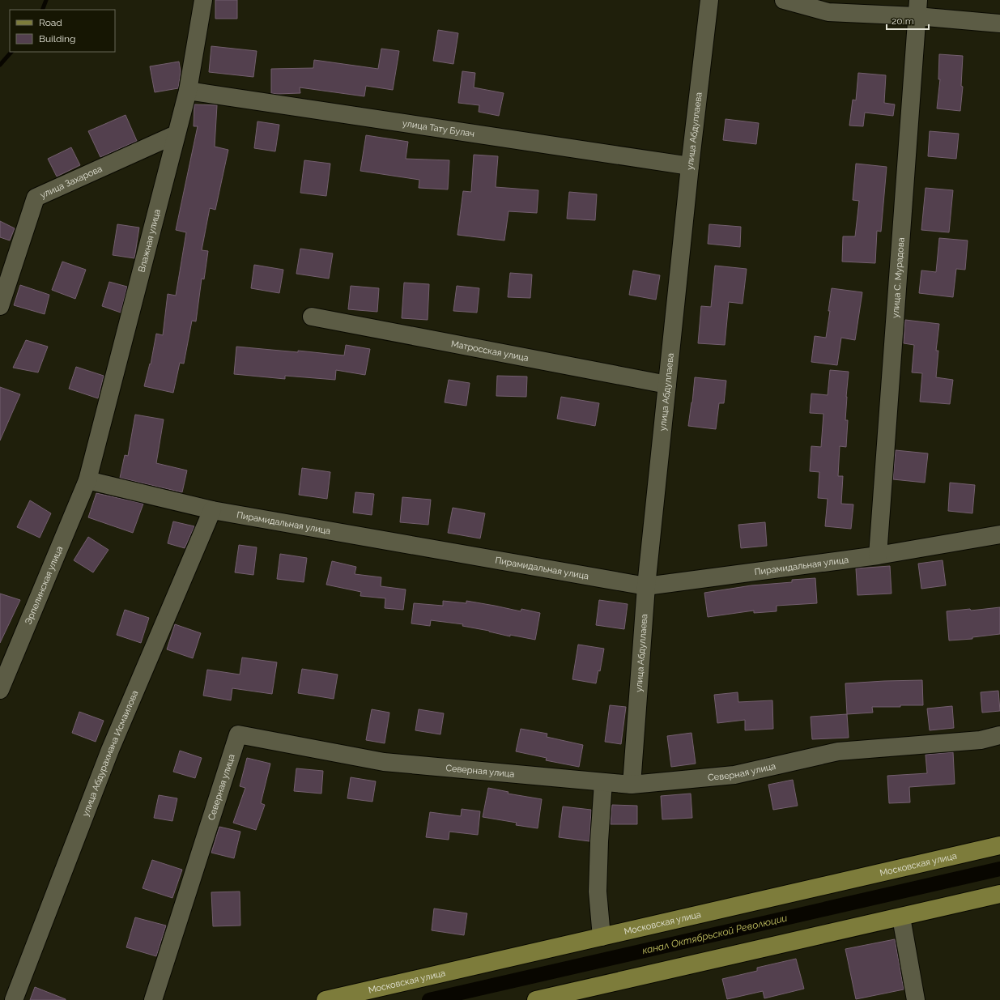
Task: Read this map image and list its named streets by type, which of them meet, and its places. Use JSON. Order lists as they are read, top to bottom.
{
  "streets": {
    "main road": ["Московская улица"],
    "street": [
      "улица Тату Булач",
      "улица Абдуллаева",
      "улица Захарова",
      "Влажная улица",
      "улица С. Мурадова",
      "Матросская улица",
      "Пирамидальная улица",
      "Эрпелинская улица",
      "улица Абдурахмана Исмаилова",
      "Северная улица"
    ]
  },
  "crossings": [
    ["улица Тату Булач", "улица Абдуллаева"],
    ["улица Тату Булач", "Влажная улица"],
    ["улица Абдуллаева", "Матросская улица"],
    ["улица Абдуллаева", "Пирамидальная улица"],
    ["улица Абдуллаева", "Северная улица"],
    ["улица Захарова", "Влажная улица"],
    ["Влажная улица", "Пирамидальная улица"],
    ["Влажная улица", "Эрпелинская улица"],
    ["улица С. Мурадова", "Пирамидальная улица"],
    ["Пирамидальная улица", "Эрпелинская улица"],
    ["Пирамидальная улица", "улица Абдурахмана Исмаилова"]
  ],
  "water": ["канал Октябрьской Революции"],
  "legend": ["Road", "Building"],
  "scale_bar": "20 m"
}
